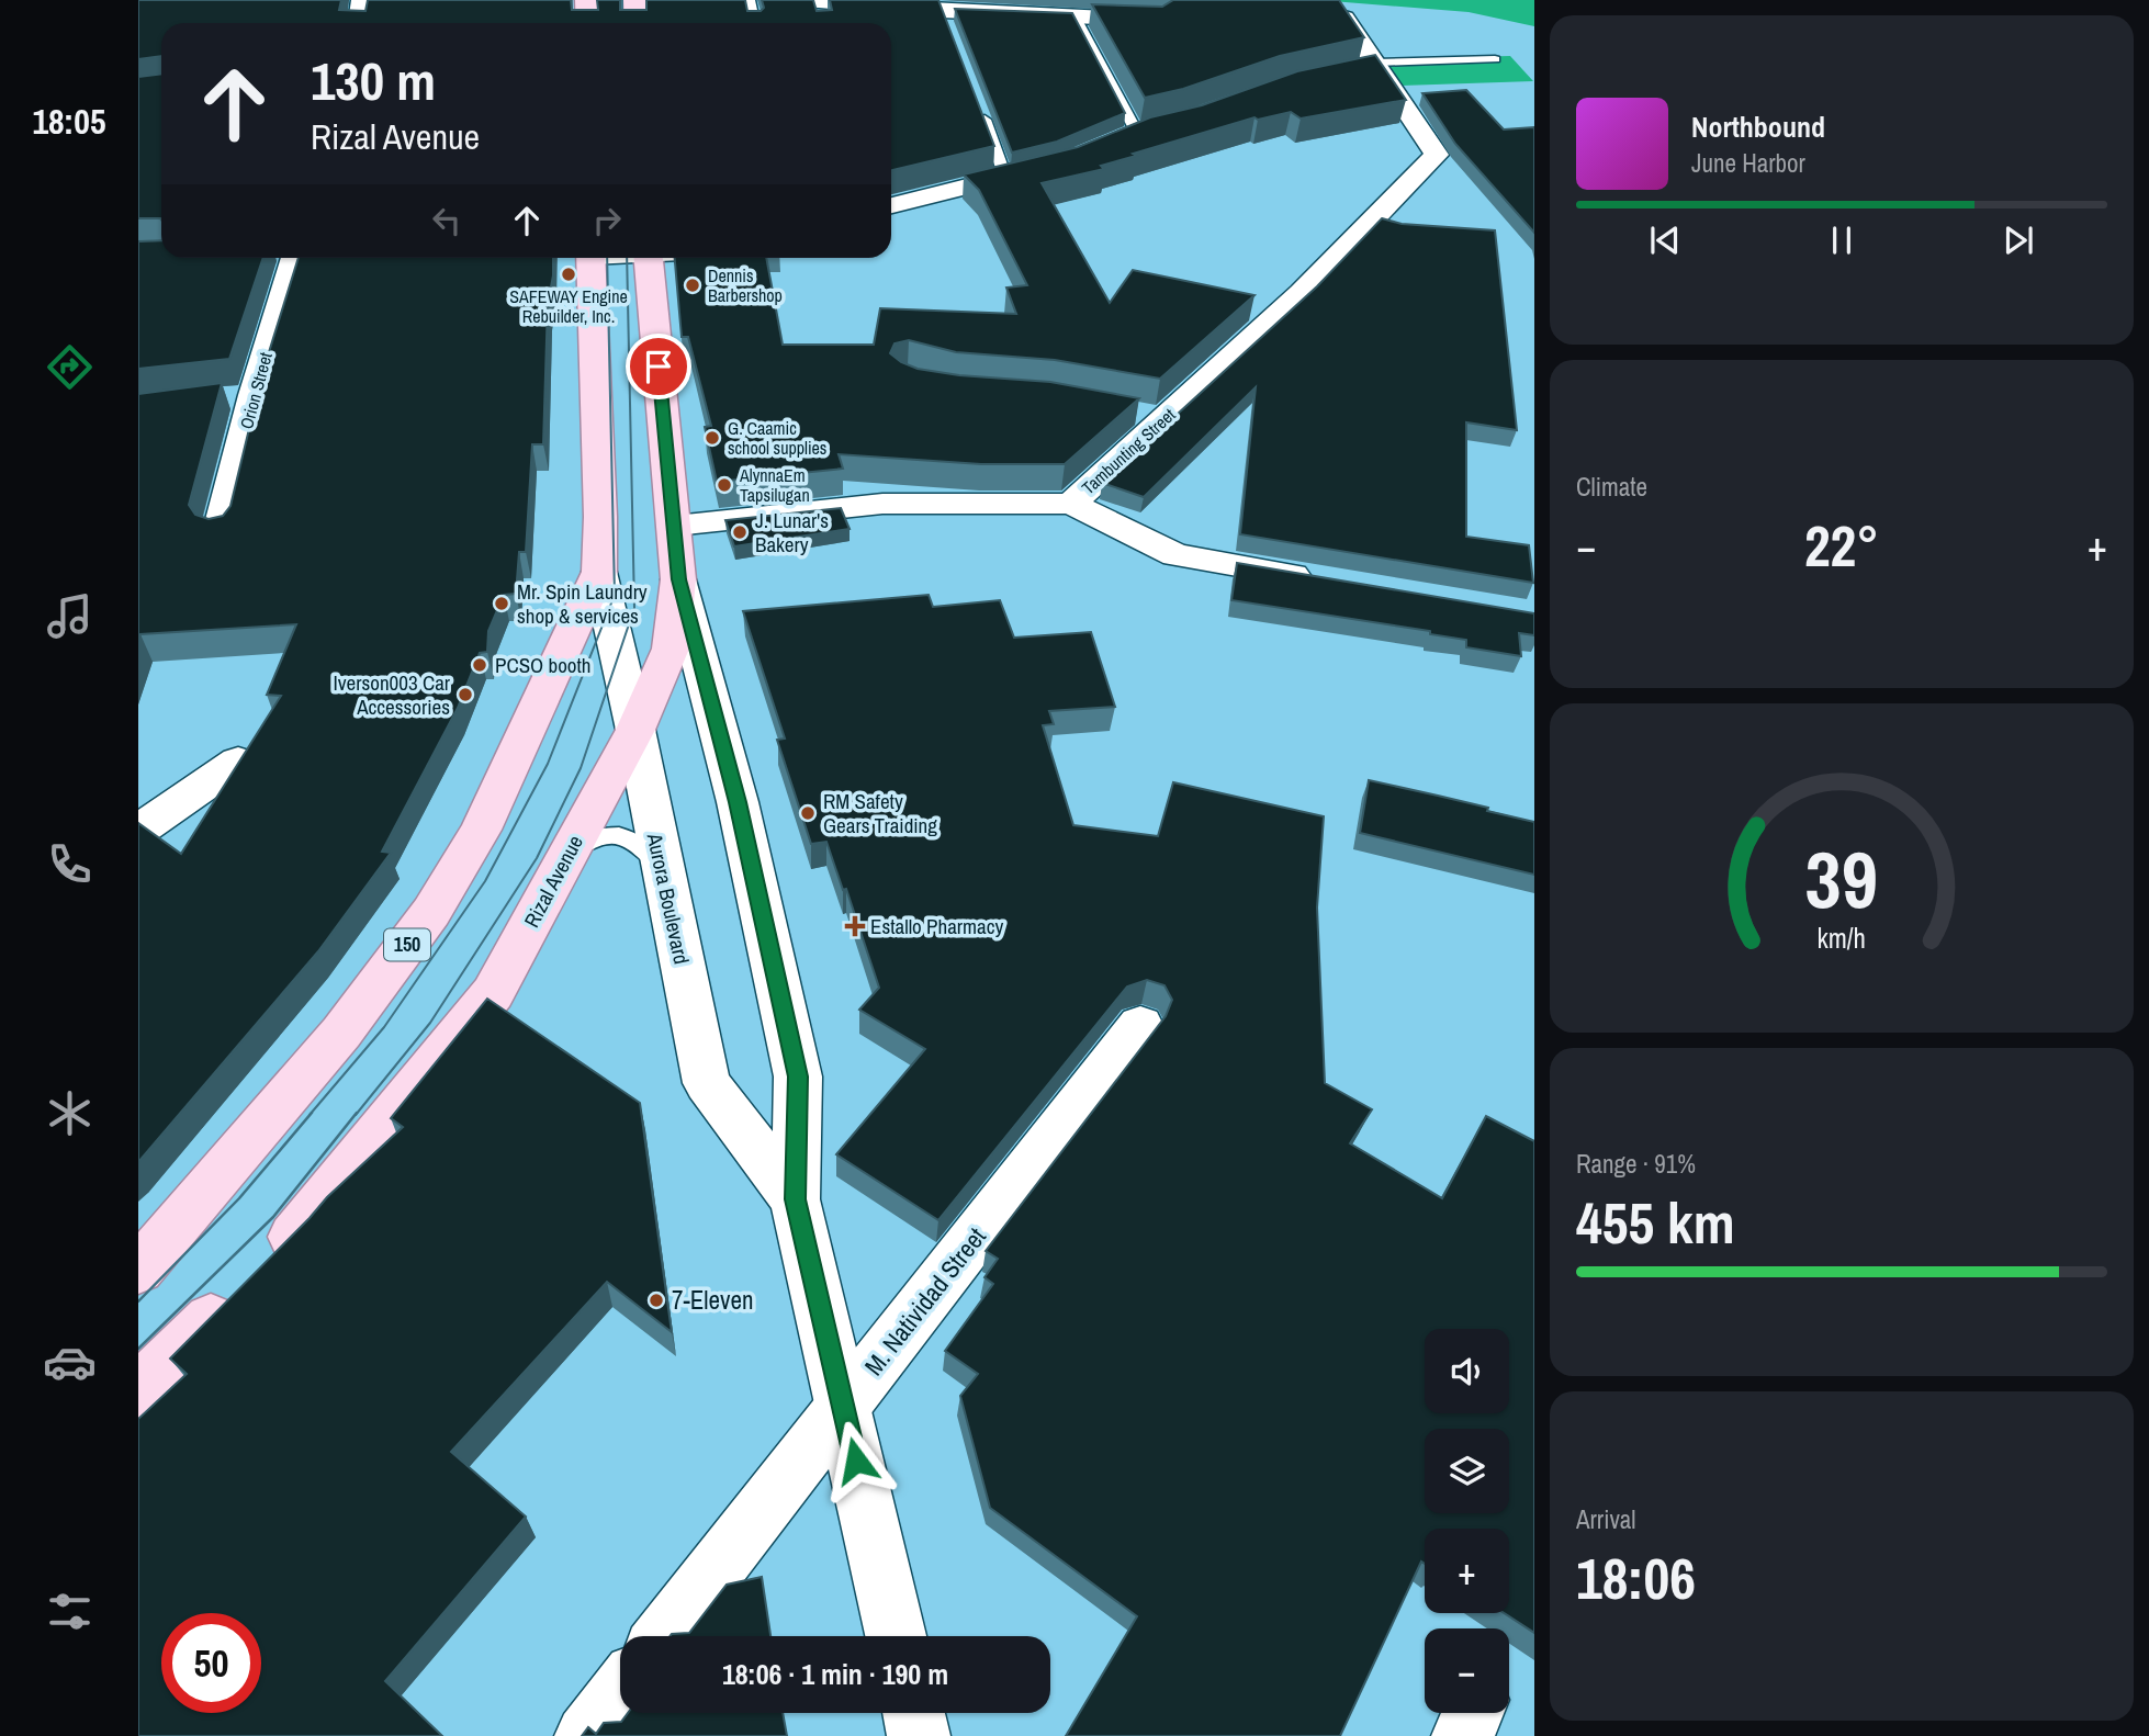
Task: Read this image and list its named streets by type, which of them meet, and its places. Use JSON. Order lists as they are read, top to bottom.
{
  "streets": {
    "main road": ["Rizal Avenue", "150"],
    "street": [
      "Orion Street",
      "Tambunting Street",
      "Aurora Boulevard",
      "M. Natividad Street"
    ]
  },
  "crossings": [
    ["Tambunting Street", "Rizal Avenue"],
    ["Rizal Avenue", "Aurora Boulevard"],
    ["Aurora Boulevard", "150"],
    ["Aurora Boulevard", "M. Natividad Street"]
  ],
  "places": {
    "other": [
      "SAFEWAY Engine Rebuilder, Inc.",
      "Dennis Barbershop",
      "G. Caamic school supplies",
      "AlynnaEm Tapsilugan",
      "J. Lunar's Bakery",
      "Mr. Spin Laundry shop & services",
      "PCSO booth",
      "Iverson003 Car Accessories",
      "RM Safety Gears Traiding",
      "7-Eleven"
    ],
    "health": ["Estallo Pharmacy"]
  },
  "page": {
    "tabs": "18:05",
    "turn": ["130 m", "Rizal Avenue"],
    "song": ["Northbound", "June Harbor"],
    "tile": [
      "Climate",
      ["Range · 91%", "455 km"],
      ["Arrival", "18:06"]
    ],
    "heat": ["−", "22°", "+"],
    "map_buttons": ["+", "−"],
    "limit": "50",
    "trip": "18:06 · 1 min · 190 m",
    "gauge": ["39", "km/h"]
  }
}
